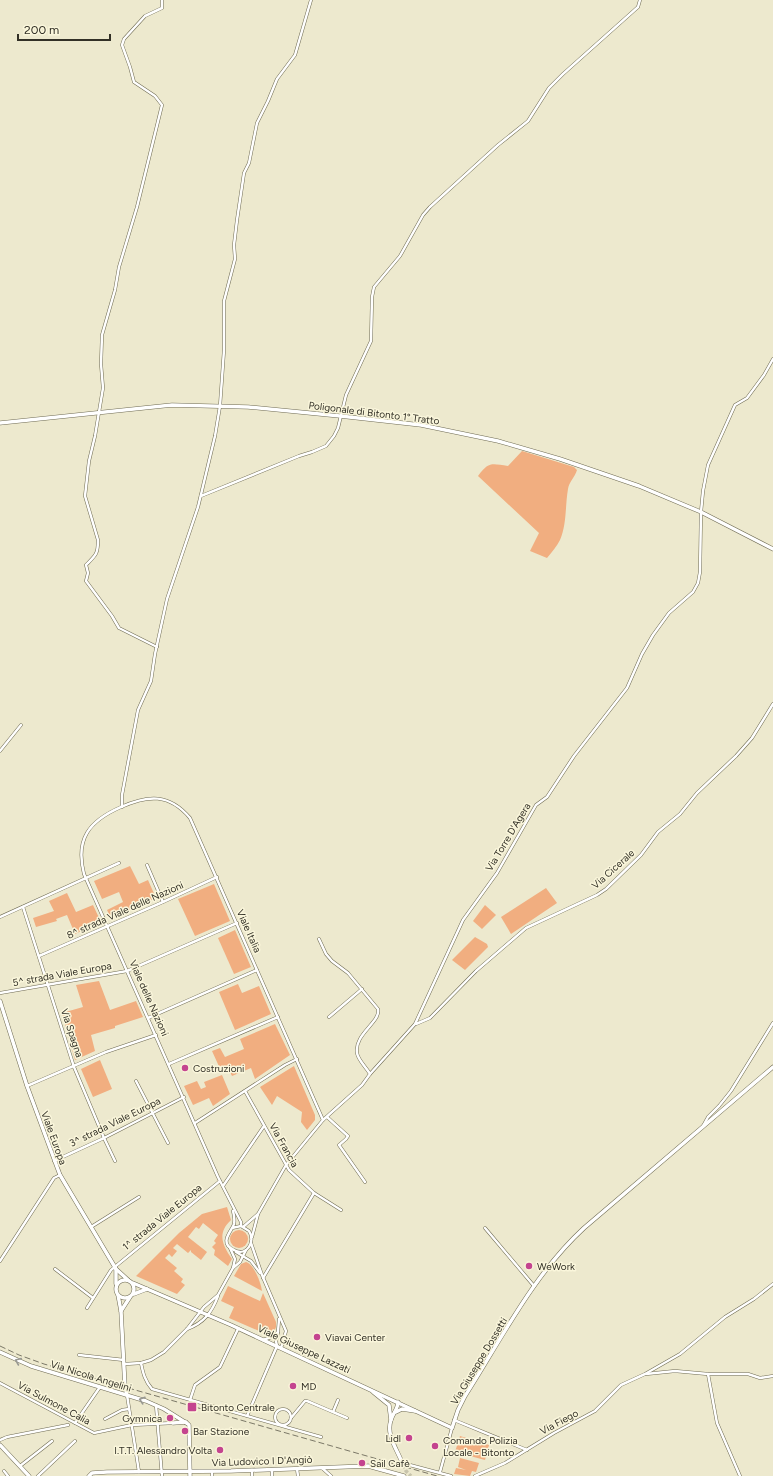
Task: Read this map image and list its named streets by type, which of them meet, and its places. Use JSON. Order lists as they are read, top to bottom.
{
  "streets": {
    "street": [
      "Poligonale di Bitonto 1° Tratto",
      "Via Torre D'Agera",
      "Via Cicerale",
      "8^ strada Viale delle Nazioni",
      "Viale Italia",
      "5^ strada Viale Europa",
      "Viale delle Nazioni",
      "Via Spagna",
      "3^ strada Viale Europa",
      "Viale Europa",
      "Via Francia",
      "1^ strada Viale Europa",
      "Viale Giuseppe Lazzati",
      "Via Giuseppe Dossetti",
      "Via Nicola Angelini",
      "Via Sulmone Calia",
      "Via Fiego",
      "Via Ludovico I D'Angiò"
    ]
  },
  "crossings": [
    ["Poligonale di Bitonto 1° Tratto", "Via Torre D'Agera"],
    ["Via Torre D'Agera", "Via Cicerale"],
    ["Via Torre D'Agera", "Viale Italia"],
    ["Via Torre D'Agera", "Via Francia"],
    ["8^ strada Viale delle Nazioni", "Viale Italia"],
    ["8^ strada Viale delle Nazioni", "Viale delle Nazioni"],
    ["8^ strada Viale delle Nazioni", "Via Spagna"],
    ["Viale Italia", "5^ strada Viale Europa"],
    ["Viale Italia", "Viale delle Nazioni"],
    ["5^ strada Viale Europa", "Viale delle Nazioni"],
    ["5^ strada Viale Europa", "Via Spagna"],
    ["Viale delle Nazioni", "3^ strada Viale Europa"],
    ["Viale delle Nazioni", "1^ strada Viale Europa"],
    ["Via Spagna", "3^ strada Viale Europa"],
    ["3^ strada Viale Europa", "Viale Europa"],
    ["Viale Europa", "1^ strada Viale Europa"],
    ["Viale Europa", "Viale Giuseppe Lazzati"],
    ["Viale Giuseppe Lazzati", "Via Giuseppe Dossetti"]
  ],
  "one_way": ["Via Nicola Angelini"],
  "places": {
    "other": [
      "Costruzioni",
      "WeWork",
      "Viavai Center",
      "MD",
      "Gymnica",
      "Bar Stazione",
      "Lidl",
      "Comando Polizia Locale - Bitonto",
      "I.T.T. Alessandro Volta",
      "Sail Cafè"
    ],
    "transit": ["Bitonto Centrale"]
  },
  "scale_bar": "200 m"
}
